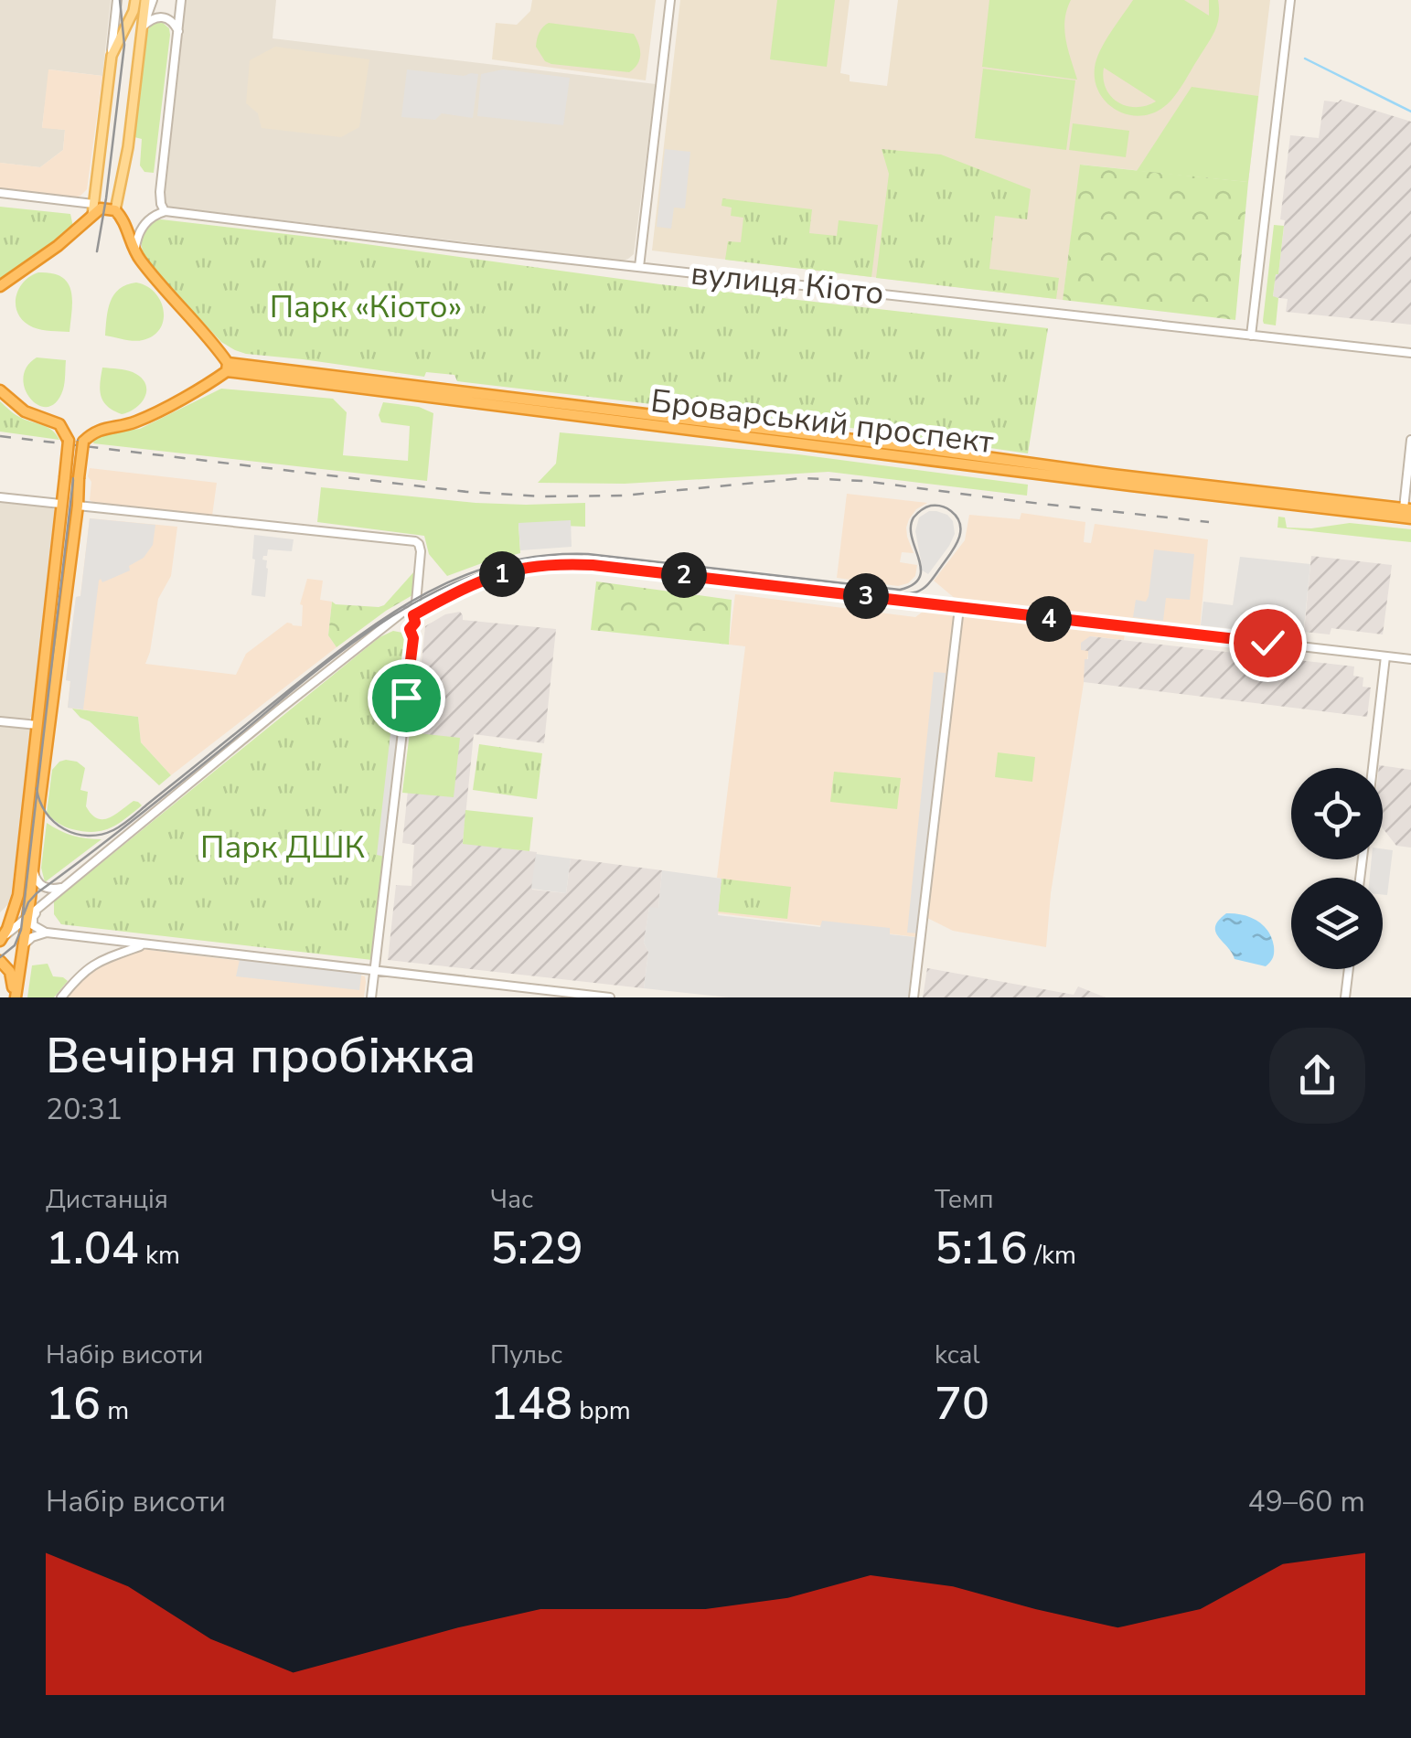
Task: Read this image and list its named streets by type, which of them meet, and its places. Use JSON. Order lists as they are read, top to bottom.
{
  "streets": {
    "highway": ["Броварський проспект"],
    "street": ["вулиця Кіото"]
  },
  "parks": ["Парк «Кіото»", "Парк ДШК"],
  "page": {
    "pins": [
      "1",
      "2",
      "3",
      "4"
    ],
    "heading": ["Вечірня пробіжка", "20:31"],
    "stats": [
      ["Дистанція", "1.04 km"],
      ["Час", "5:29"],
      ["Темп", "5:16 /km"],
      ["Набір висоти", "16 m"],
      ["Пульс", "148 bpm"],
      ["kcal", "70"]
    ],
    "chart": ["Набір висоти", "49–60 m"]
  }
}
